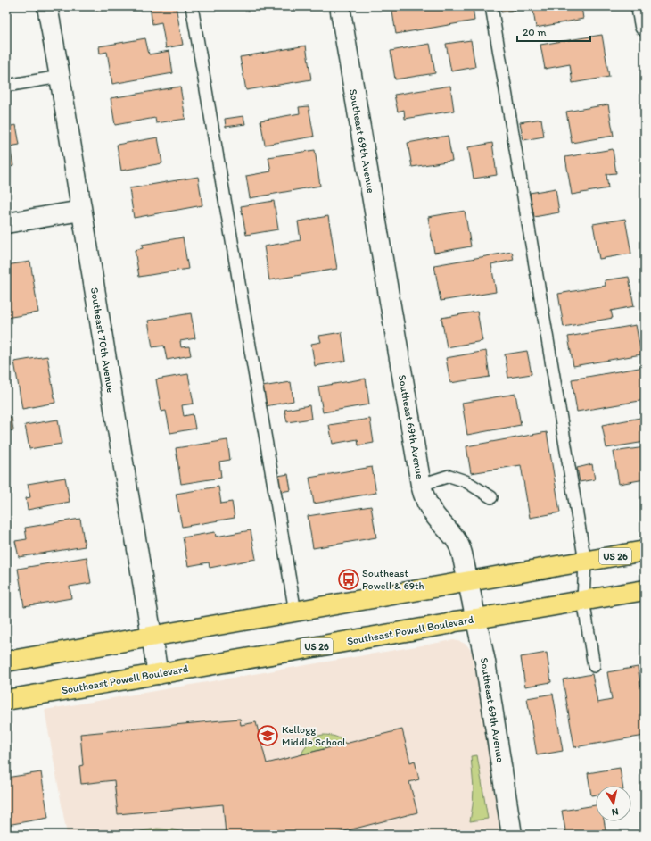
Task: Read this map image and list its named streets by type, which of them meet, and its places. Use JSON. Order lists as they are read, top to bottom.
{
  "streets": {
    "main road": ["US 26", "Southeast Powell Boulevard"],
    "street": ["Southeast 69th Avenue", "Southeast 70th Avenue"]
  },
  "crossings": [
    ["Southeast 69th Avenue", "US 26"],
    ["Southeast 69th Avenue", "Southeast Powell Boulevard"],
    ["Southeast 70th Avenue", "US 26"],
    ["Southeast 70th Avenue", "Southeast Powell Boulevard"]
  ],
  "places": {
    "bus stop": ["Southeast Powell & 69th"],
    "school or university": ["Kellogg Middle School"]
  },
  "scale_bar": "20 m",
  "north": "bottom"
}
